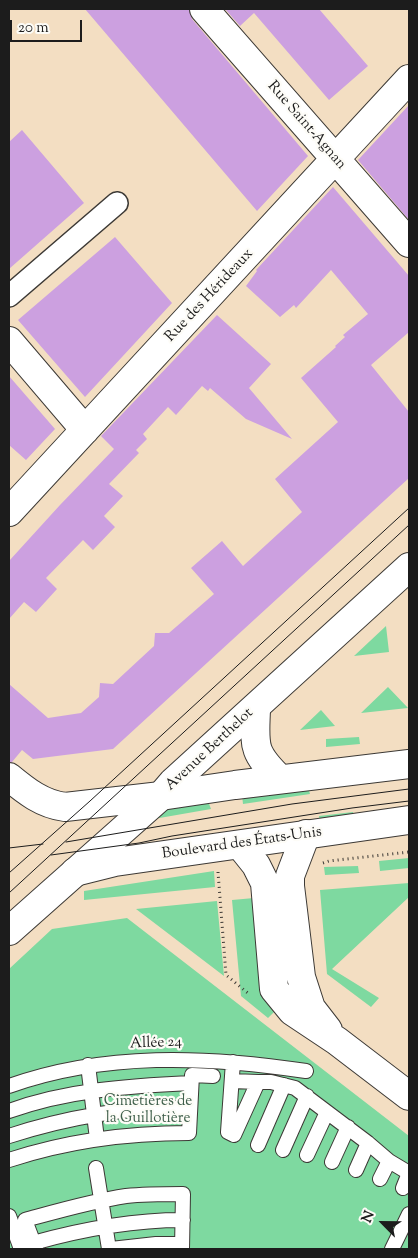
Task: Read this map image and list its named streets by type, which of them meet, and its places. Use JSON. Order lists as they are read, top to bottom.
{
  "streets": {
    "street": [
      "Rue Saint-Agnan",
      "Rue des Hérideaux",
      "Avenue Berthelot",
      "Boulevard des États-Unis"
    ],
    "lane": ["Allée 24"]
  },
  "crossings": [
    ["Rue Saint-Agnan", "Rue des Hérideaux"],
    ["Avenue Berthelot", "Boulevard des États-Unis"]
  ],
  "parks": ["Cimetières de la Guillotière"],
  "scale_bar": "20 m",
  "north": "top left"
}
